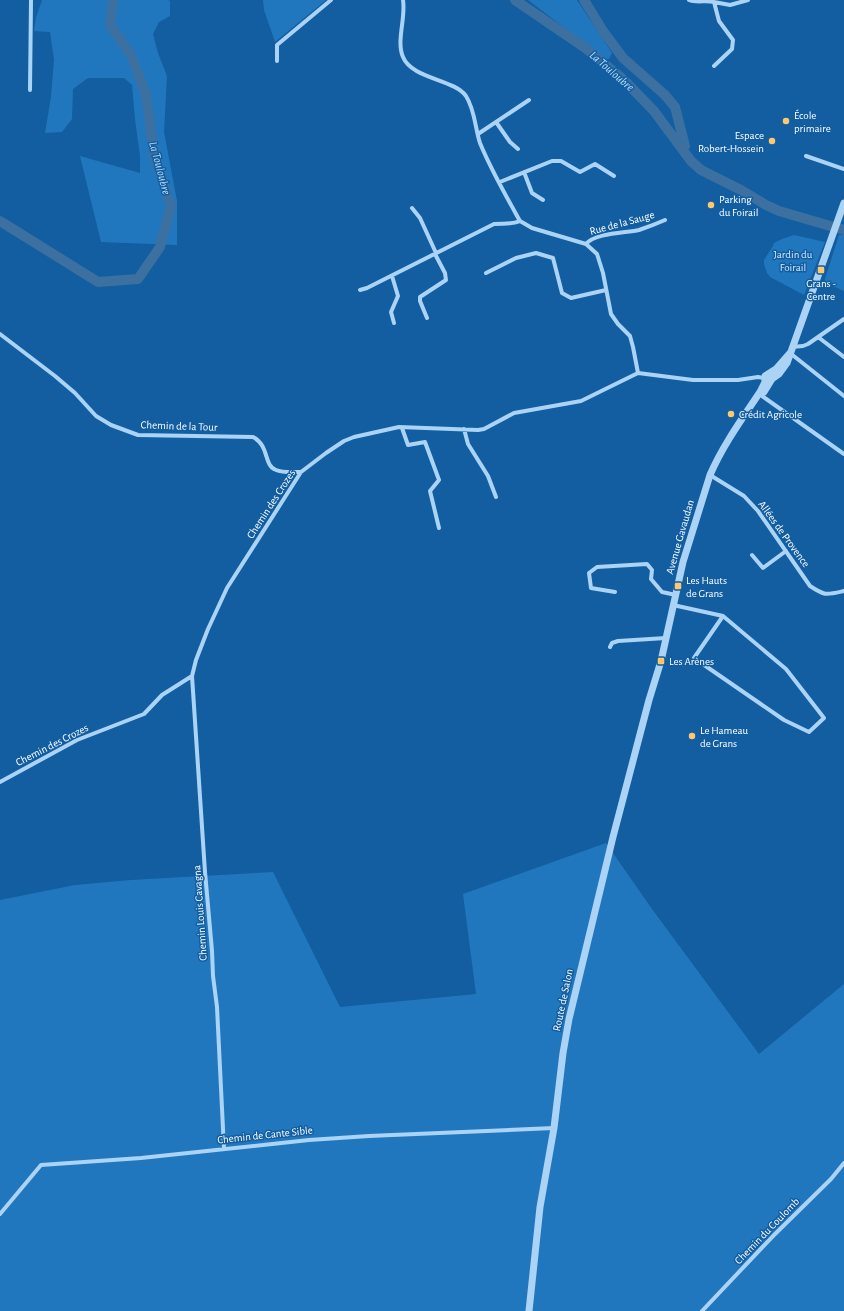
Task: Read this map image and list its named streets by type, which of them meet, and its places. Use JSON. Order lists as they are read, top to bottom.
{
  "streets": {
    "street": [
      "Rue de la Sauge",
      "Chemin de la Tour",
      "Chemin des Crozes",
      "Allées de Provence",
      "Avenue Gavaudan",
      "Chemin Louis Cavagna",
      "Route de Salon",
      "Chemin de Cante Sible",
      "Chemin du Coulomb"
    ]
  },
  "crossings": [
    ["Chemin de la Tour", "Chemin des Crozes"],
    ["Chemin des Crozes", "Chemin Louis Cavagna"],
    ["Allées de Provence", "Avenue Gavaudan"],
    ["Avenue Gavaudan", "Route de Salon"],
    ["Chemin Louis Cavagna", "Chemin de Cante Sible"],
    ["Route de Salon", "Chemin de Cante Sible"]
  ],
  "water": ["La Touloubre"],
  "parks": ["Jardin du Foirail"],
  "places": {
    "other": [
      "École primaire",
      "Espace Robert-Hossein",
      "Parking du Foirail",
      "Crédit Agricole",
      "Le Hameau de Grans"
    ],
    "transit": ["Grans - Centre", "Les Hauts de Grans", "Les Arènes"]
  }
}
